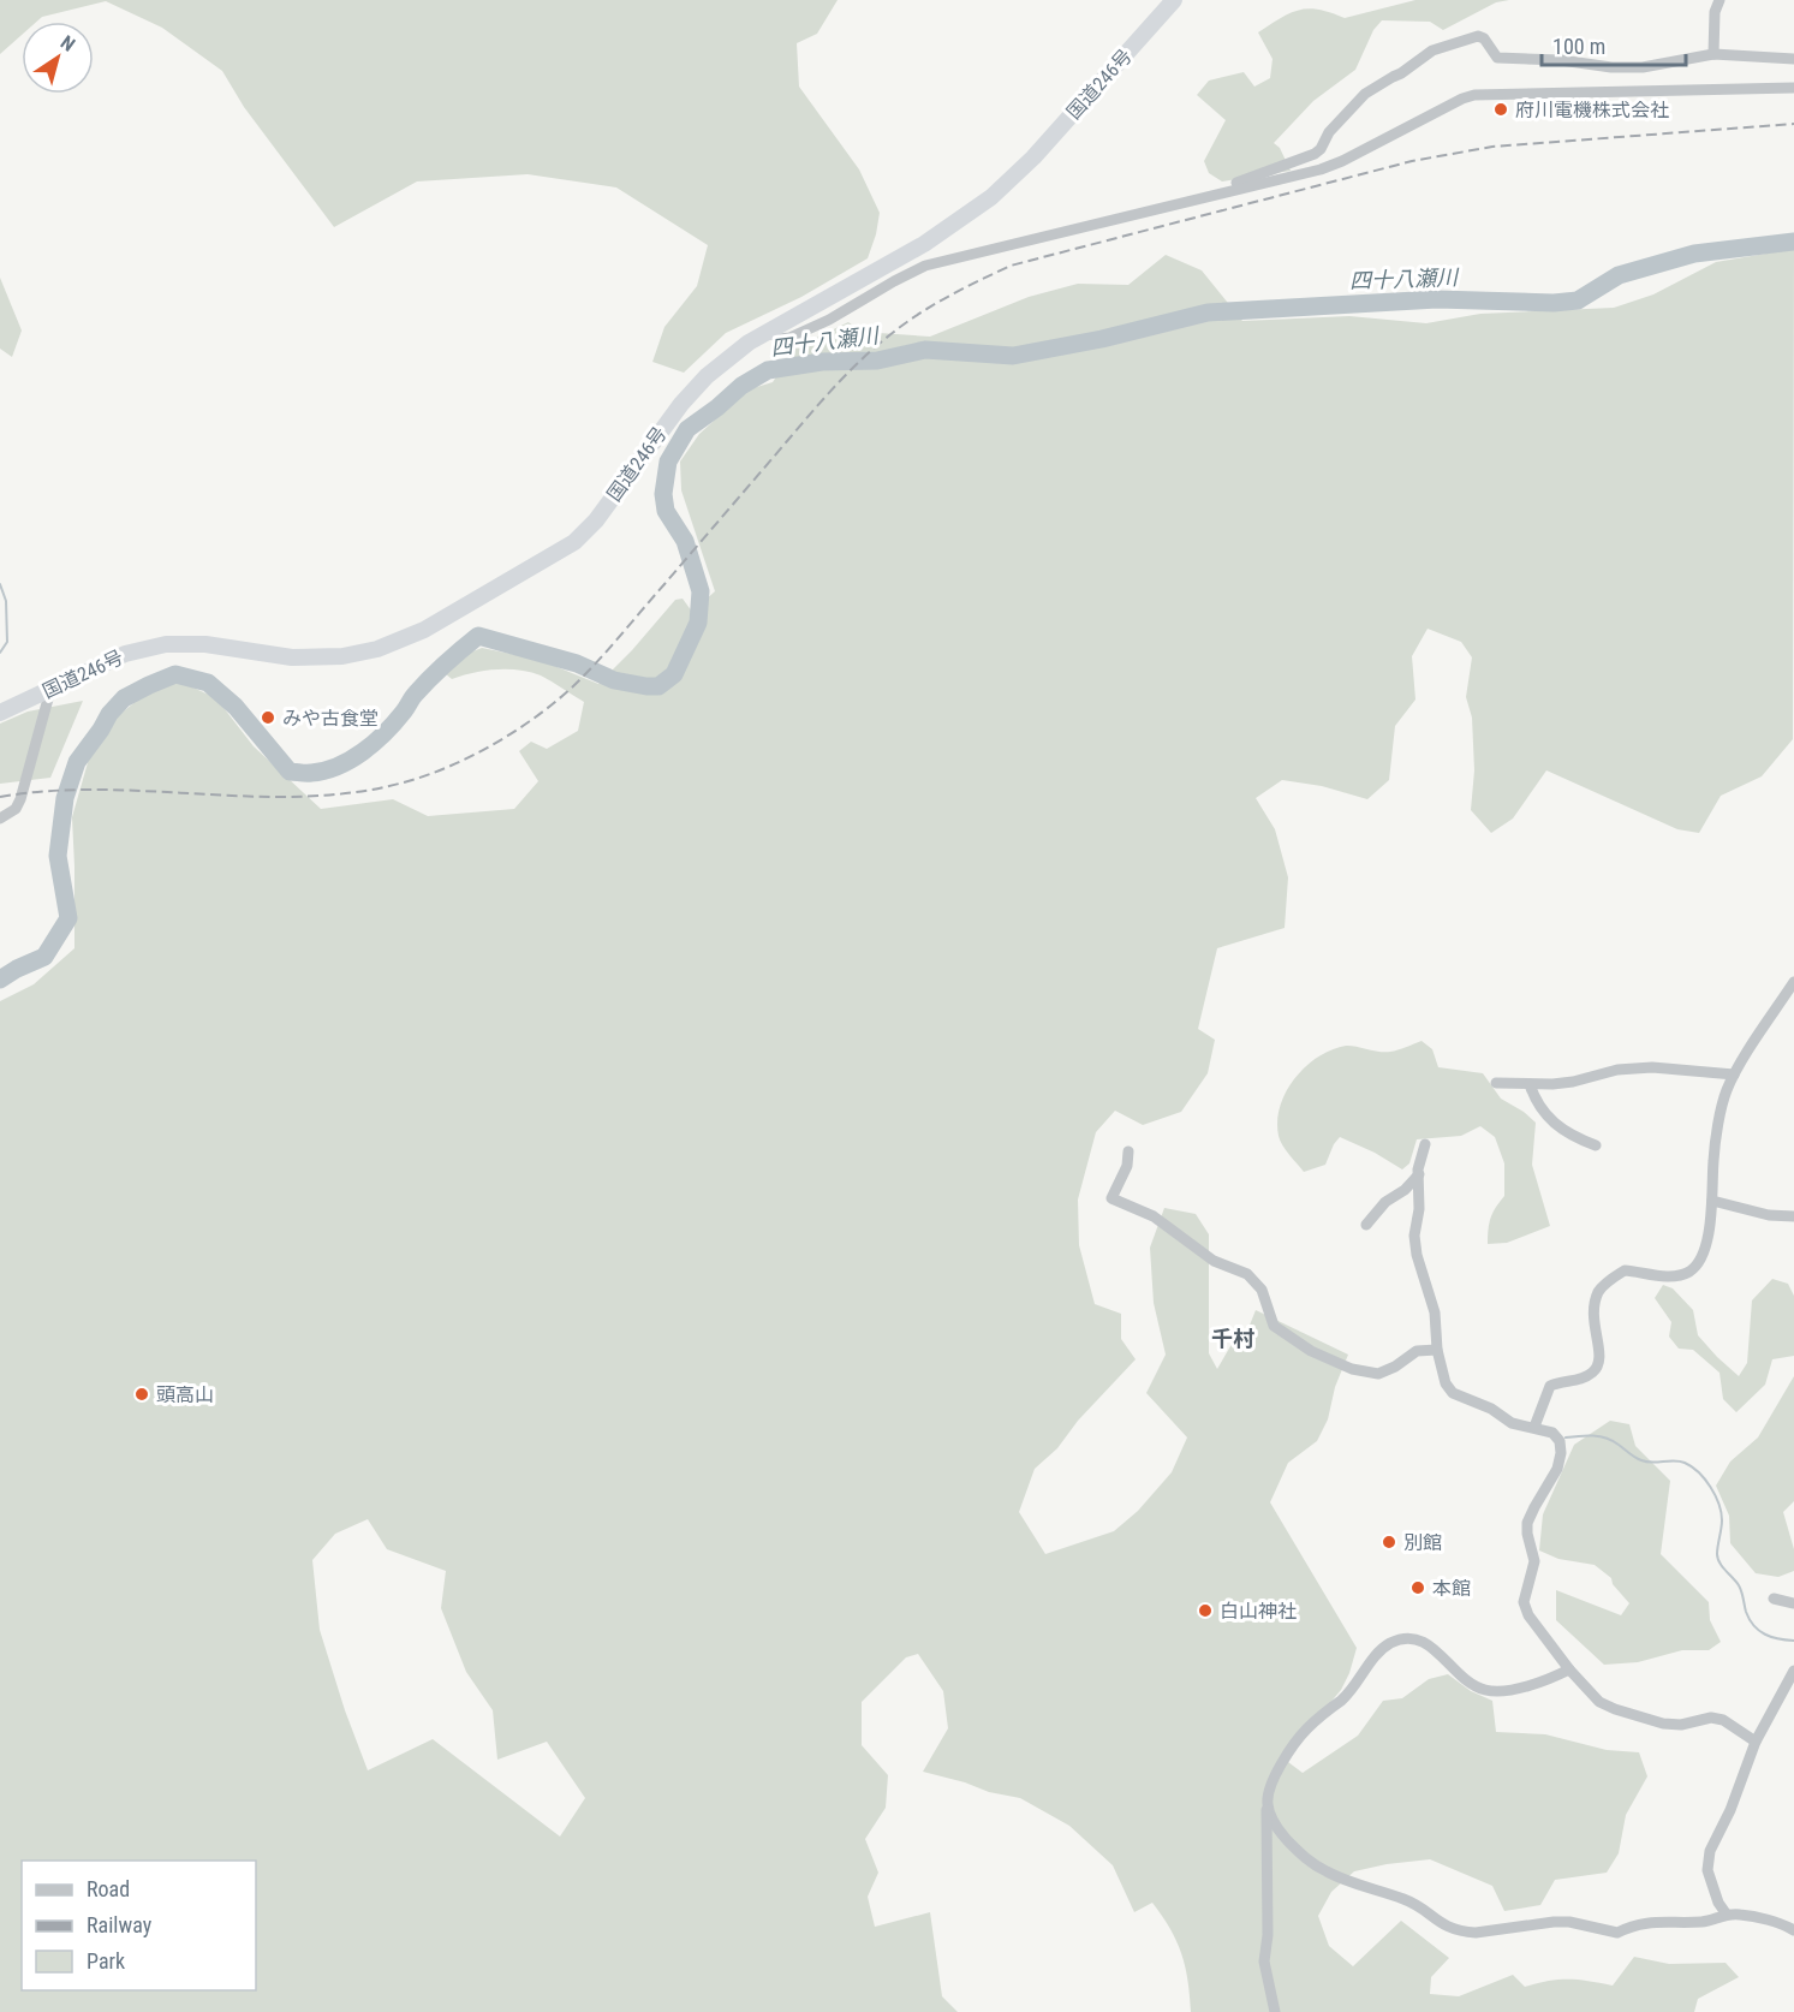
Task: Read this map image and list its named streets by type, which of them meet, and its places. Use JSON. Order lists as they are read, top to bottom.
{
  "streets": {
    "highway": ["国道246号"]
  },
  "districts": ["千村"],
  "water": ["四十八瀬川"],
  "places": [
    "府川電機株式会社",
    "みや古食堂",
    "頭高山",
    "別館",
    "本館",
    "白山神社"
  ],
  "legend": ["Road", "Railway", "Park"],
  "scale_bar": "100 m",
  "north": "top right"
}
